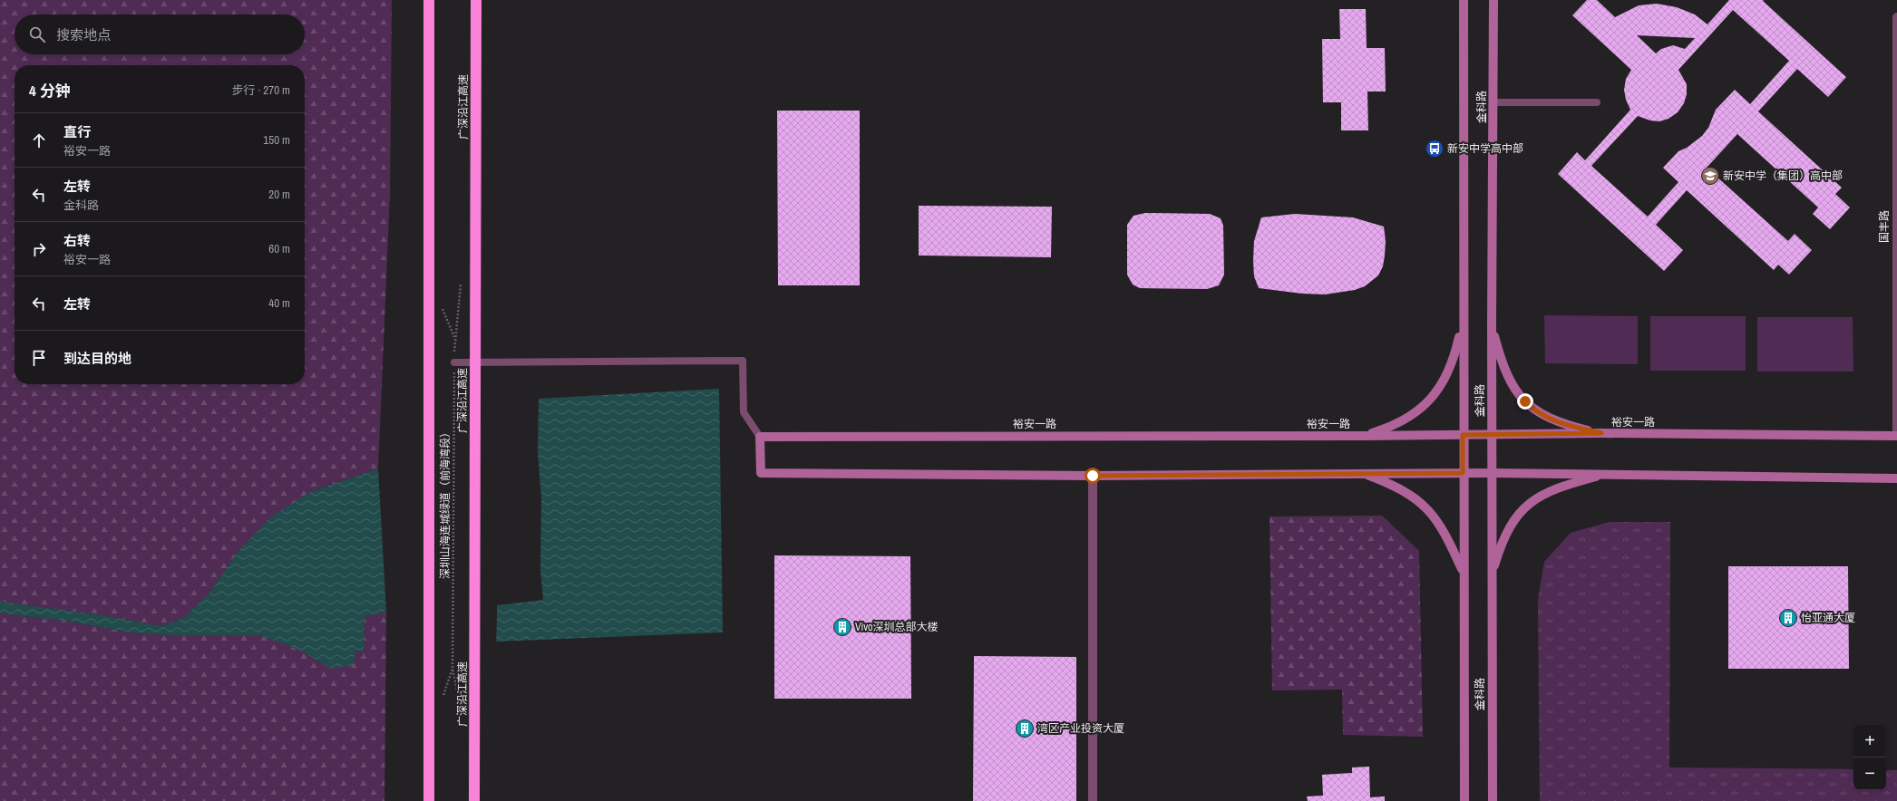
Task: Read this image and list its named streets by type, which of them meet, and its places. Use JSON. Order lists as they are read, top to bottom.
{
  "streets": {
    "highway": ["广深沿江高速"],
    "main road": ["金科路", "裕安一路"],
    "street": ["国丰路"],
    "path": ["深圳山海连城绿道（前海湾段）"]
  },
  "crossings": [
    ["金科路", "裕安一路"],
    ["国丰路", "裕安一路"]
  ],
  "places": {
    "bus stop": ["新安中学高中部"],
    "school or university": ["新安中学（集团）高中部"],
    "building": ["怡亚通大厦", "Vivo深圳总部大楼", "湾区产业投资大厦"]
  },
  "page": {
    "search": "搜索地点",
    "heading": ["4 分钟", "步行 · 270 m"],
    "list": [
      ["直行", "裕安一路", "150 m"],
      ["左转", "金科路", "20 m"],
      ["右转", "裕安一路", "60 m"],
      ["左转", "40 m"],
      "到达目的地"
    ],
    "map_buttons": ["+", "−"]
  }
}
